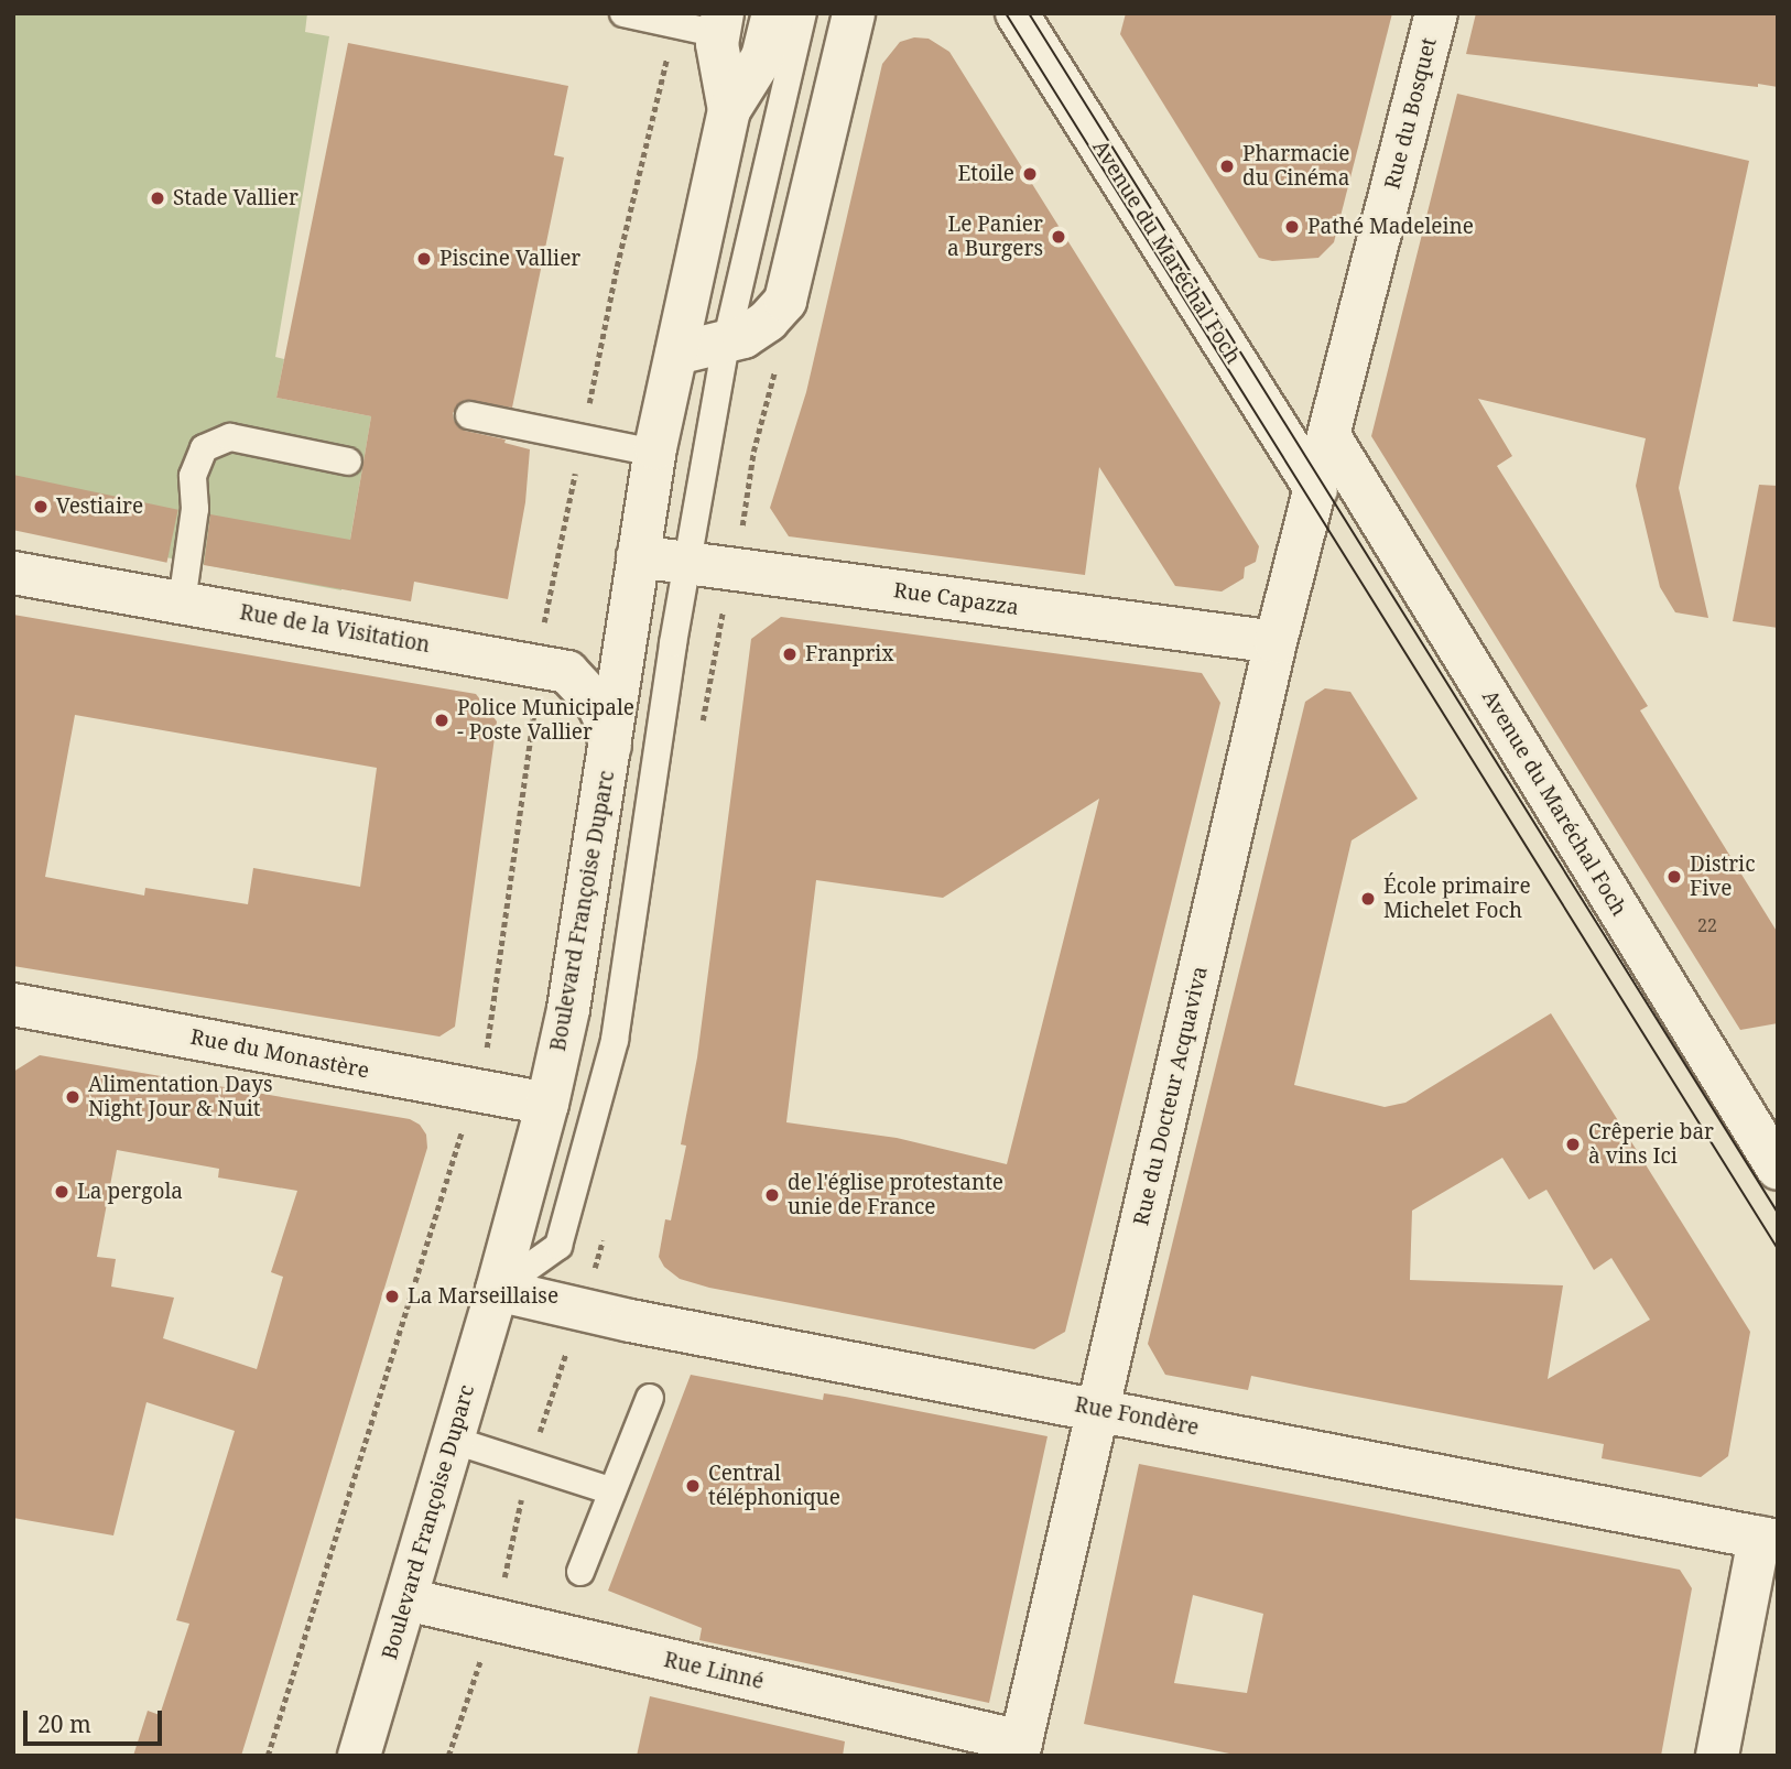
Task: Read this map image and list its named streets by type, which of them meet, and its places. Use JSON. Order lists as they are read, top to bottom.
{
  "streets": {
    "street": [
      "Rue du Bosquet",
      "Avenue du Maréchal Foch",
      "Rue Capazza",
      "Rue de la Visitation",
      "Boulevard Françoise Duparc",
      "Rue du Monastère",
      "Rue du Docteur Acquaviva",
      "Rue Fondère",
      "Rue Linné"
    ]
  },
  "crossings": [
    ["Rue du Bosquet", "Avenue du Maréchal Foch"],
    ["Rue du Bosquet", "Rue du Docteur Acquaviva"],
    ["Avenue du Maréchal Foch", "Rue du Docteur Acquaviva"],
    ["Rue Capazza", "Boulevard Françoise Duparc"],
    ["Rue Capazza", "Rue du Docteur Acquaviva"],
    ["Rue de la Visitation", "Boulevard Françoise Duparc"],
    ["Boulevard Françoise Duparc", "Rue du Monastère"],
    ["Boulevard Françoise Duparc", "Rue Fondère"],
    ["Boulevard Françoise Duparc", "Rue Linné"],
    ["Rue du Docteur Acquaviva", "Rue Fondère"],
    ["Rue du Docteur Acquaviva", "Rue Linné"]
  ],
  "places": [
    "Pharmacie du Cinéma",
    "Etoile",
    "Stade Vallier",
    "Pathé Madeleine",
    "Le Panier a Burgers",
    "Piscine Vallier",
    "Vestiaire",
    "Franprix",
    "Police Municipale - Poste Vallier",
    "Distric Five",
    "École primaire Michelet Foch",
    "Alimentation Days Night Jour & Nuit",
    "Crêperie bar à vins Ici",
    "La pergola",
    "de l'église protestante unie de France",
    "La Marseillaise",
    "Central téléphonique"
  ],
  "house_numbers": ["22"],
  "scale_bar": "20 m"
}
